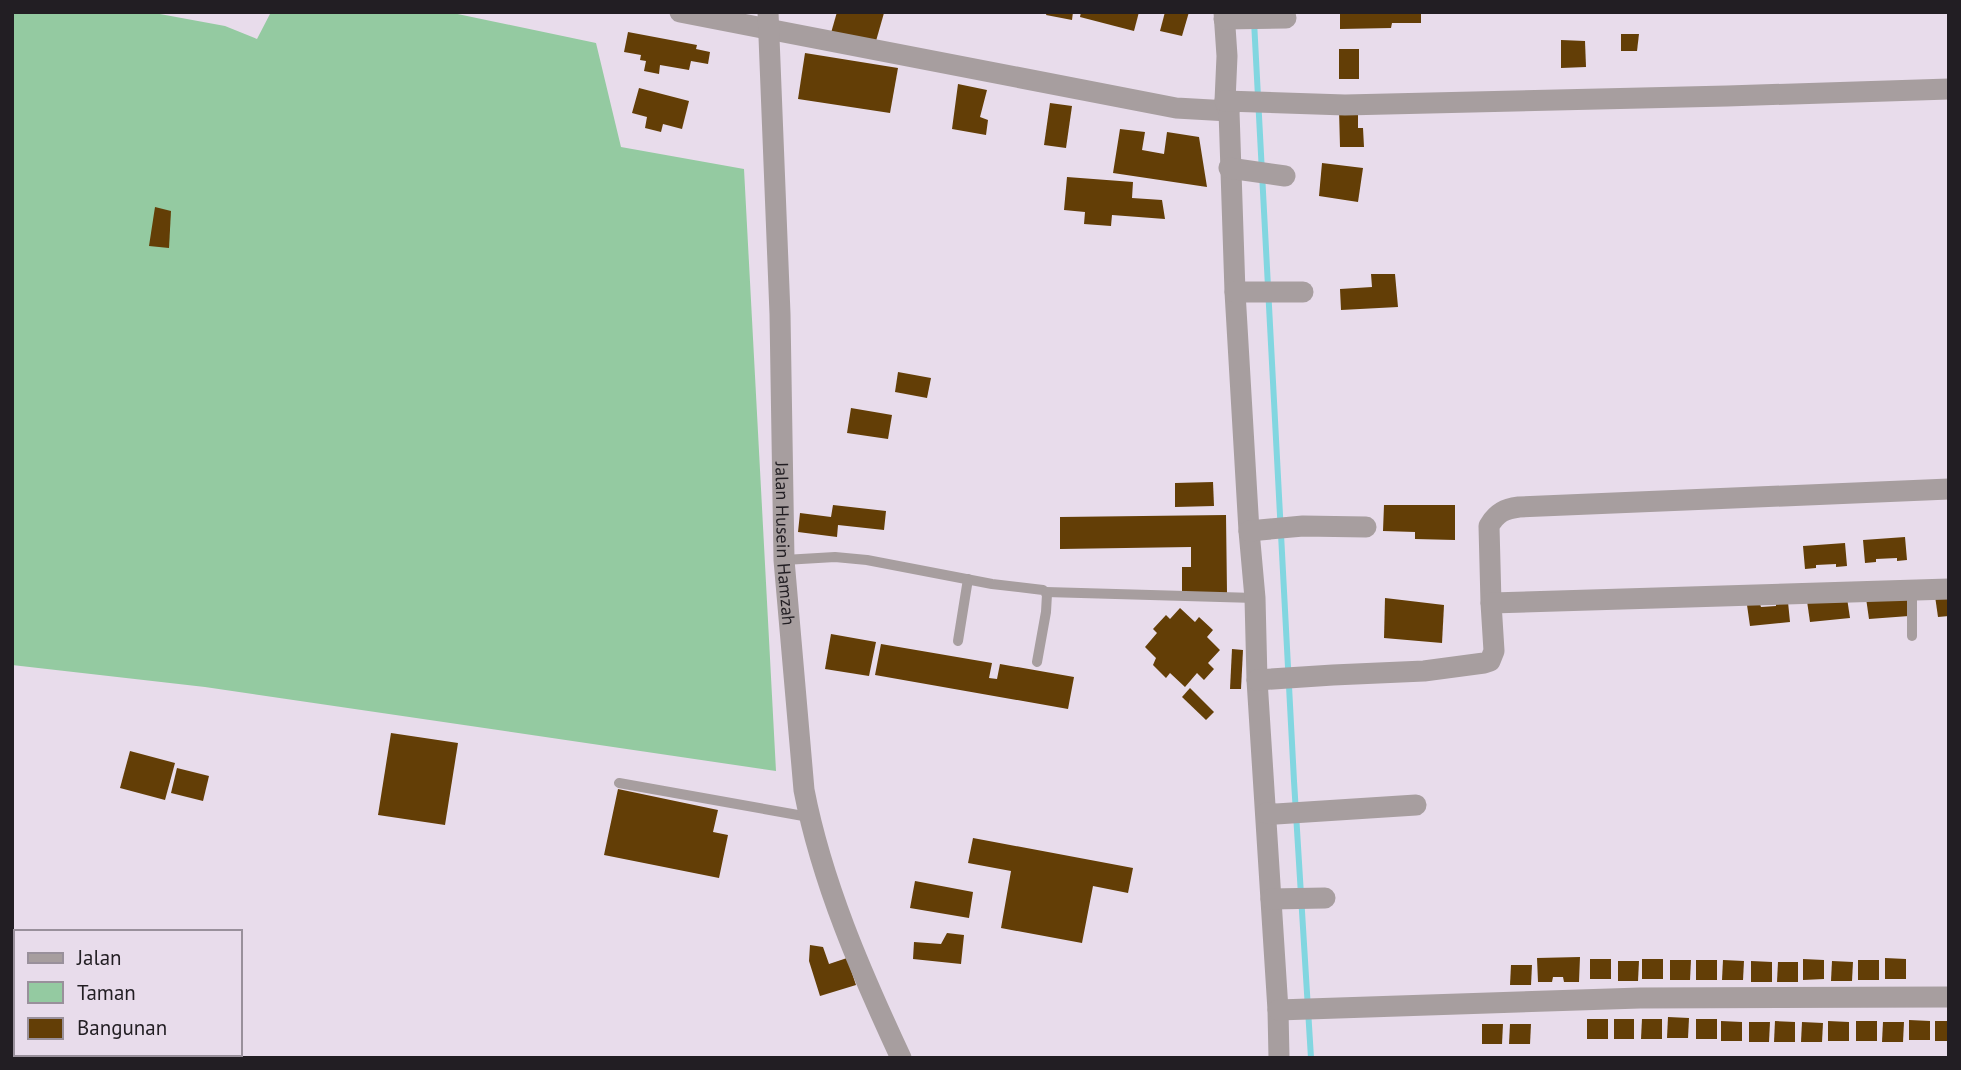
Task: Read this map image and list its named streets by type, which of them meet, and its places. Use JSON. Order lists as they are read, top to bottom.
{
  "streets": {
    "street": ["Jalan Husein Hamzah"]
  },
  "legend": ["Jalan", "Taman", "Bangunan"]
}
